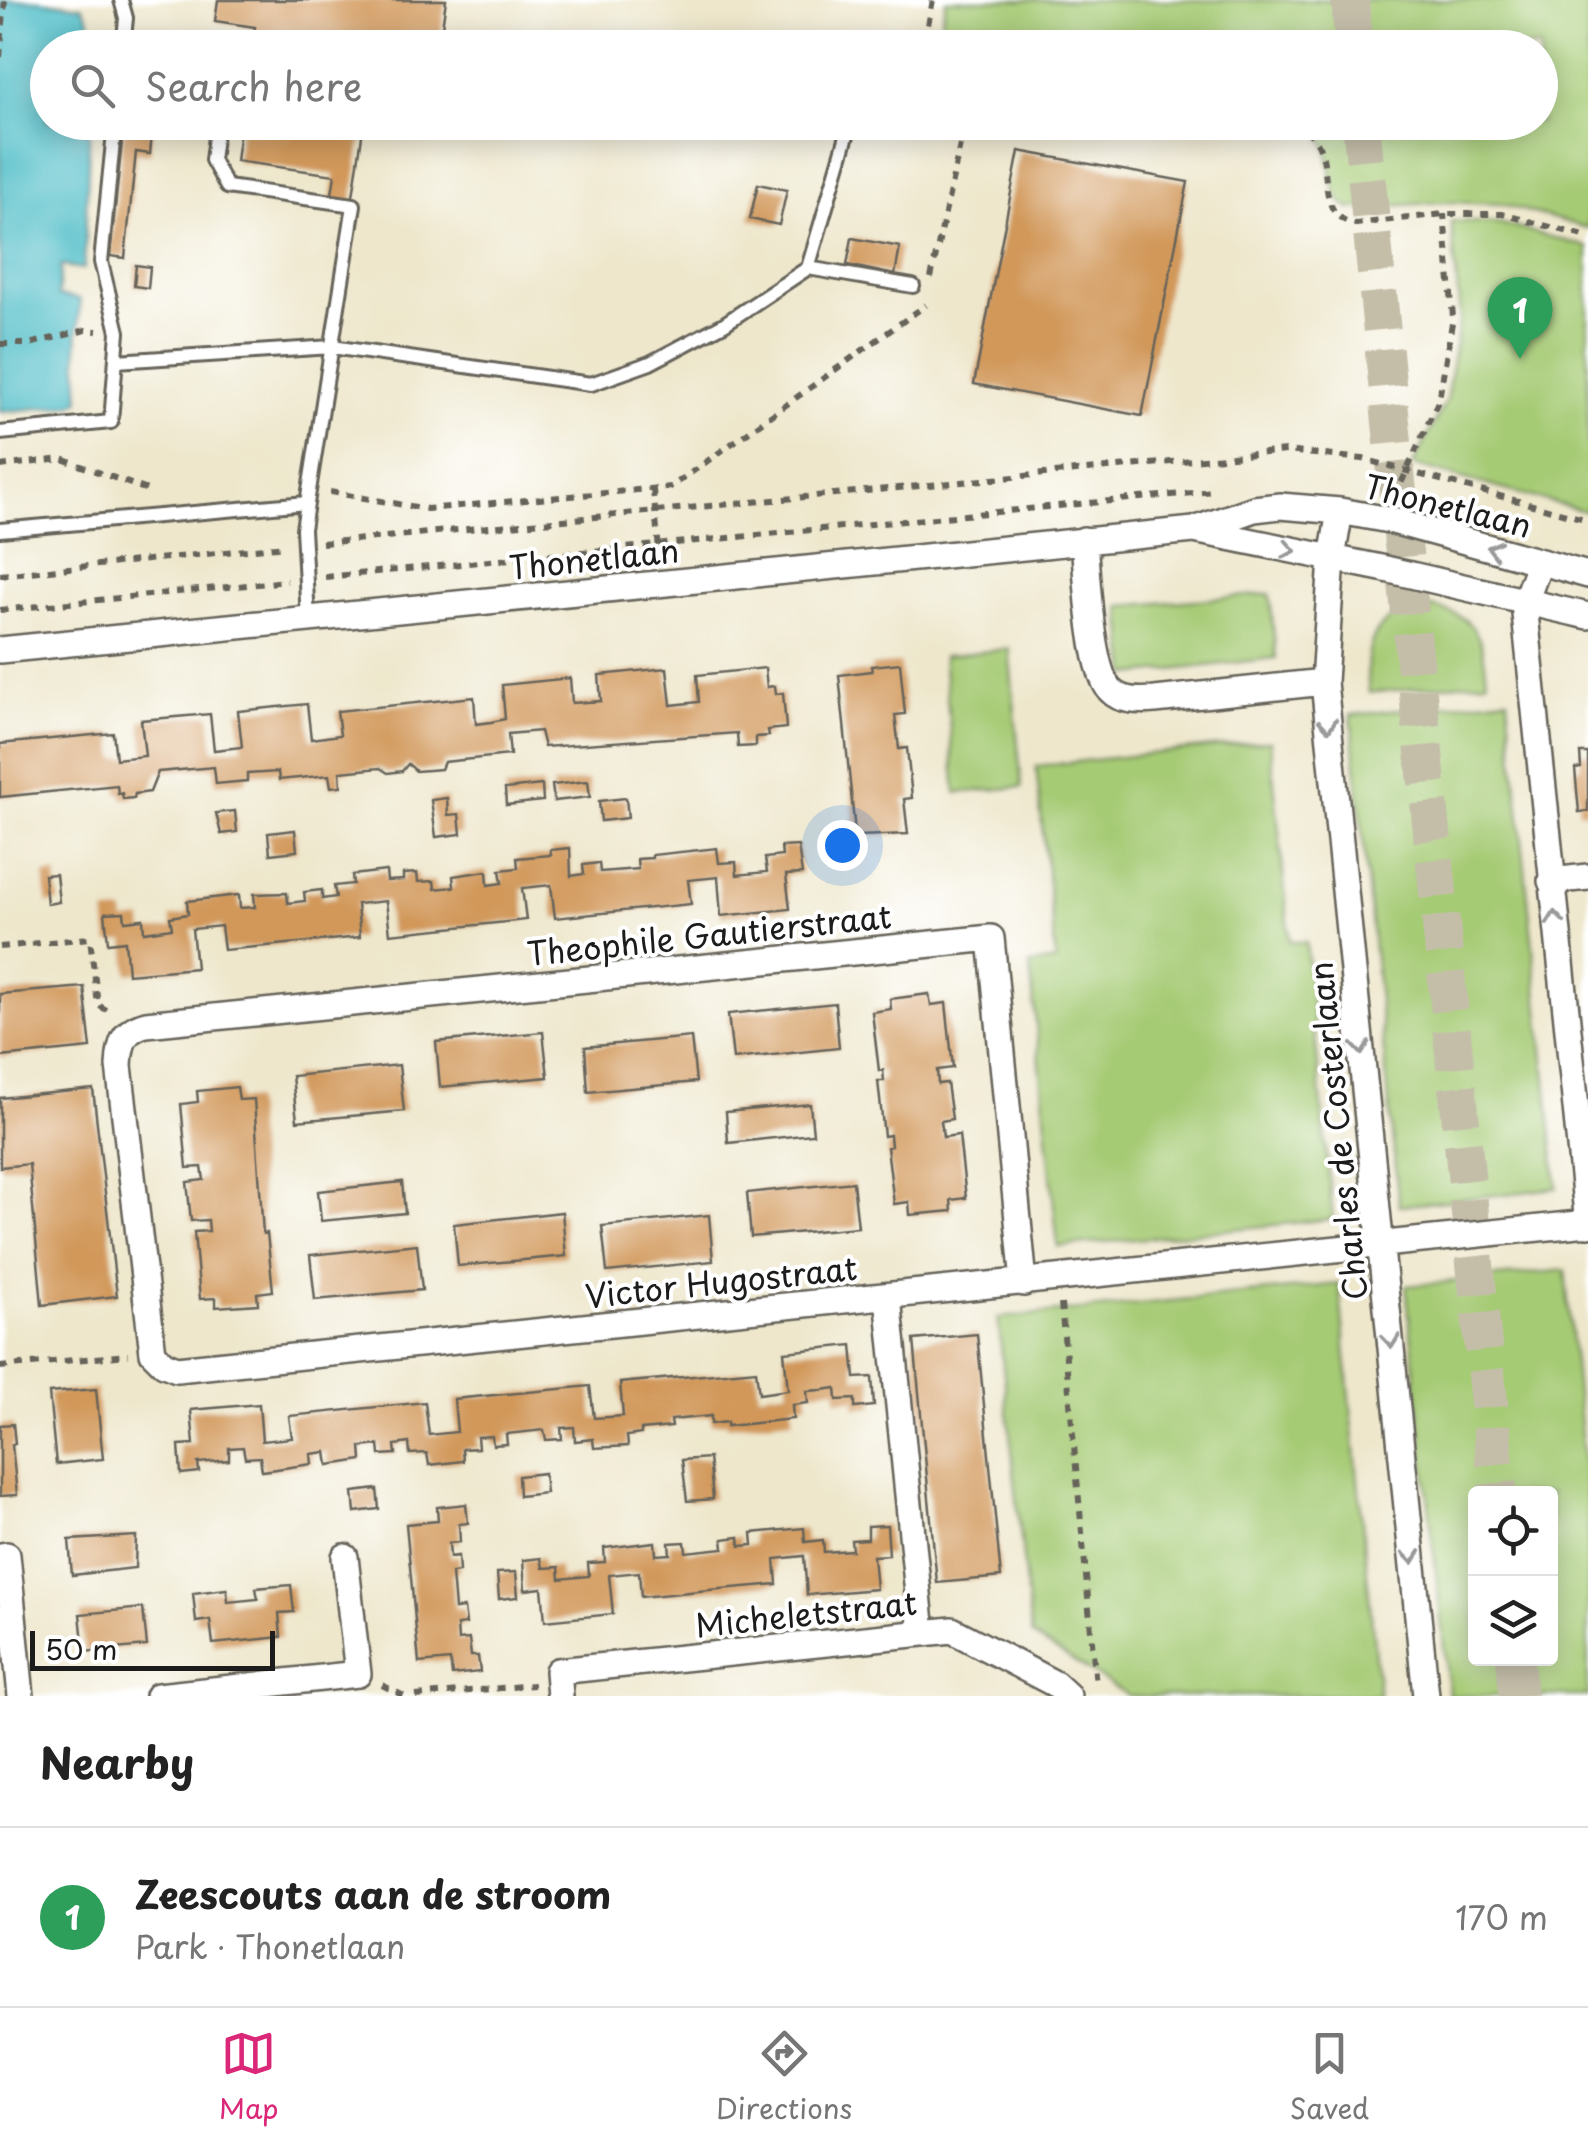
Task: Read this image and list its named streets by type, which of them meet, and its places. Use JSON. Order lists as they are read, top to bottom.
{
  "streets": {
    "street": [
      "Thonetlaan",
      "Theophile Gautierstraat",
      "Charles de Costerlaan",
      "Victor Hugostraat",
      "Micheletstraat"
    ]
  },
  "crossings": [
    ["Thonetlaan", "Charles de Costerlaan"],
    ["Theophile Gautierstraat", "Victor Hugostraat"],
    ["Charles de Costerlaan", "Victor Hugostraat"]
  ],
  "scale_bar": "50 m",
  "page": {
    "search": "Search here",
    "pins": "1",
    "scale": "50 m",
    "heading": "Nearby",
    "list": [
      {
        "mark": "1",
        "name": "Zeescouts aan de stroom",
        "note": "Park · Thonetlaan",
        "value": "170 m"
      }
    ],
    "nav": ["Map", "Directions", "Saved"]
  }
}
